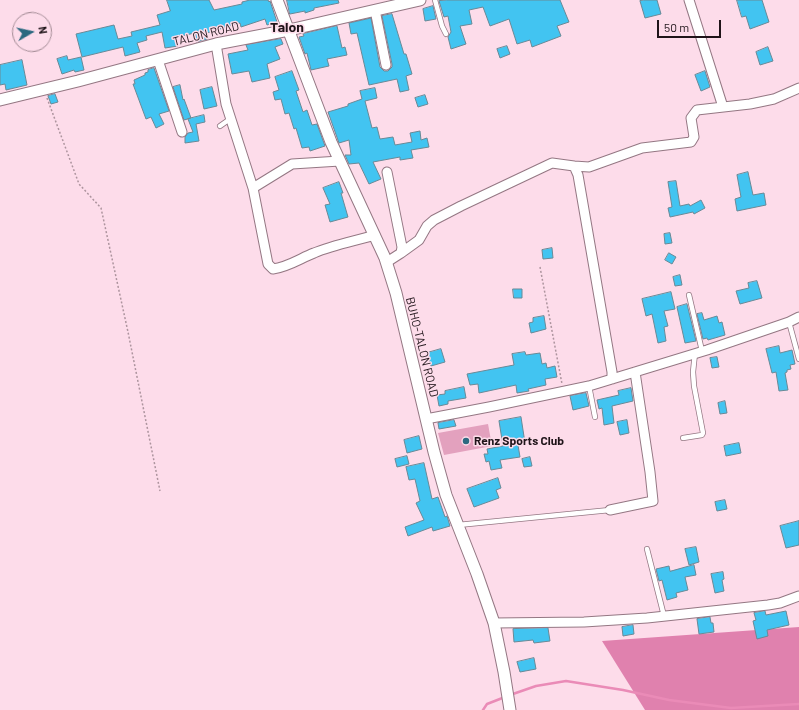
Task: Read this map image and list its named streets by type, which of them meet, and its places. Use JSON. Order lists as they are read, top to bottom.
{
  "streets": {
    "street": ["TALON ROAD", "BUHO-TALON ROAD"]
  },
  "crossings": [
    ["TALON ROAD", "BUHO-TALON ROAD"]
  ],
  "districts": ["Talon"],
  "places": ["Renz Sports Club"],
  "scale_bar": "50 m",
  "north": "right"
}
